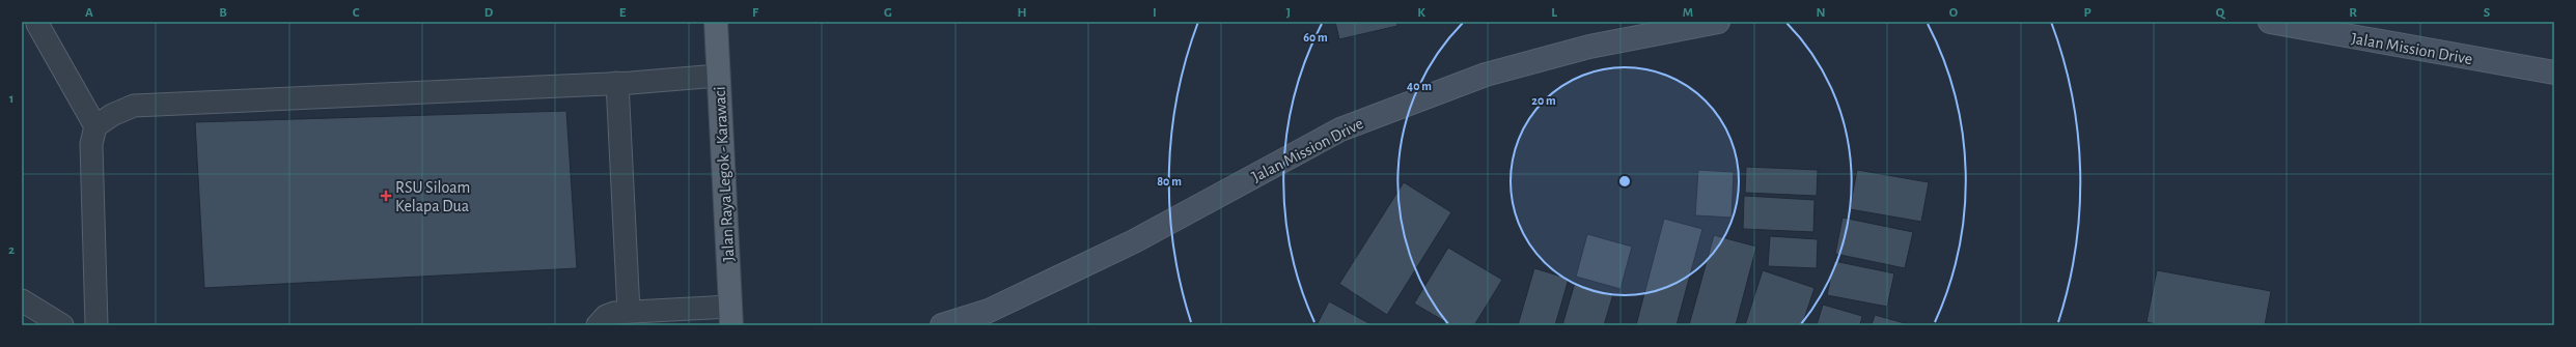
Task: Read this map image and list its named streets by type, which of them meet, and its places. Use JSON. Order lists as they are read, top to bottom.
{
  "streets": {
    "main road": ["Jalan Raya Legok - Karawaci"],
    "street": ["Jalan Mission Drive"]
  },
  "places": {
    "health": ["RSU Siloam Kelapa Dua"]
  },
  "grid": {
    "columns": [
      "A",
      "B",
      "C",
      "D",
      "E",
      "F",
      "G",
      "H",
      "I",
      "J",
      "K",
      "L",
      "M",
      "N",
      "O",
      "P",
      "Q",
      "R",
      "S"
    ],
    "rows": ["1", "2"]
  },
  "rings": [
    "60 m",
    "40 m",
    "20 m",
    "80 m"
  ]
}
